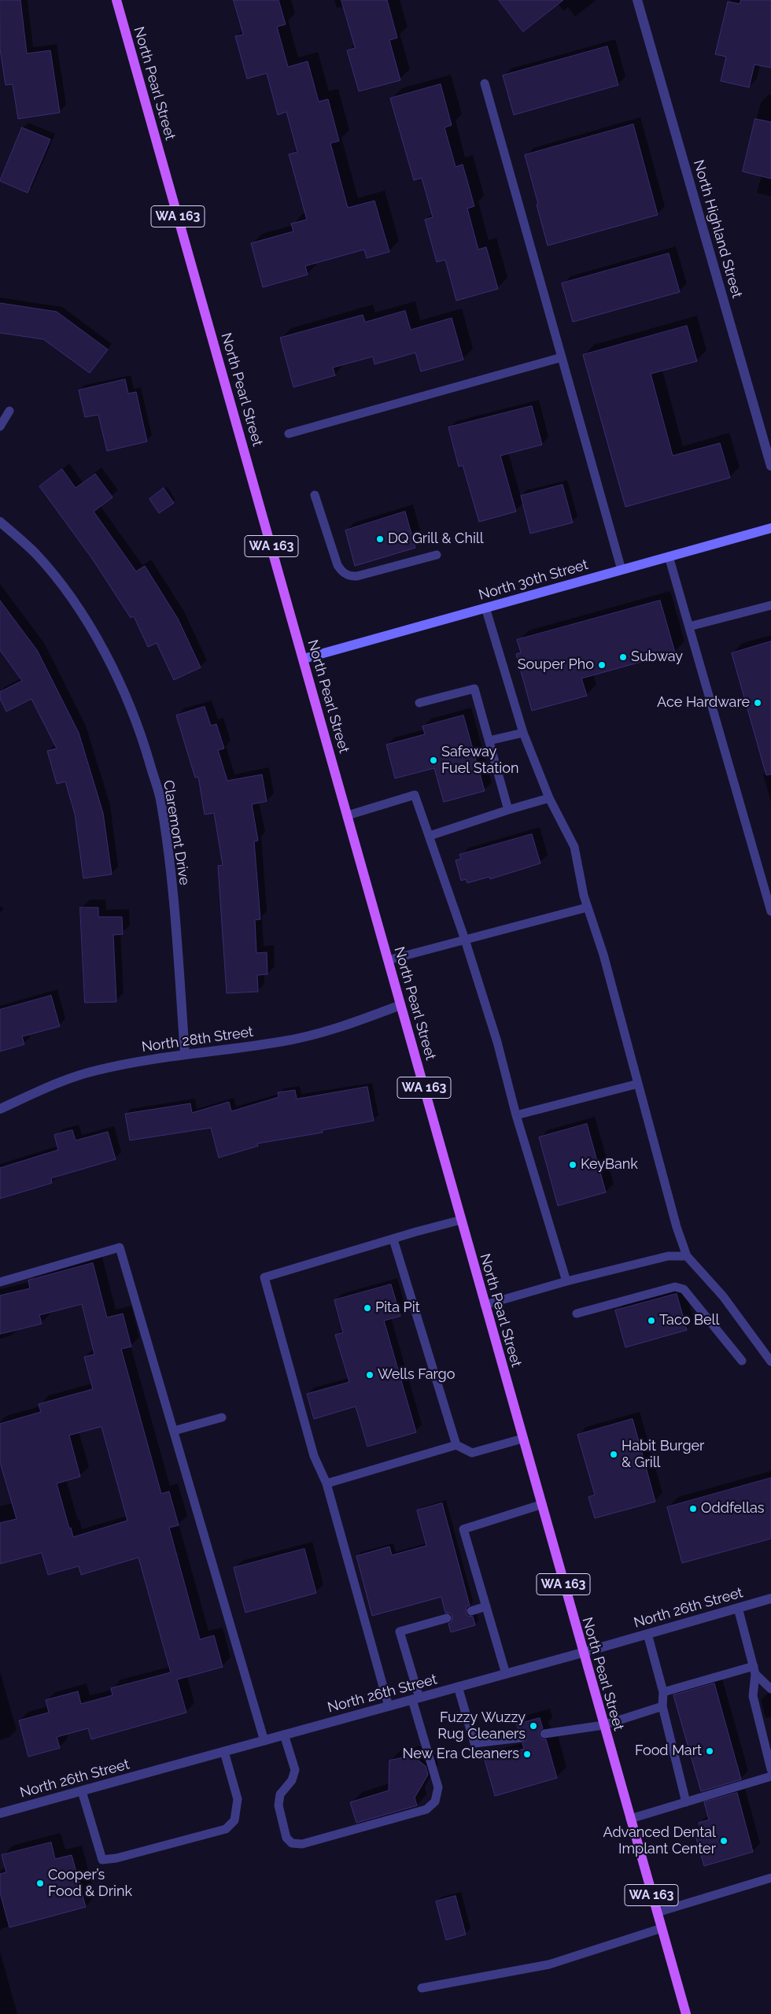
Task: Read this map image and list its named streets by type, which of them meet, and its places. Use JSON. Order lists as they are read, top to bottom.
{
  "streets": {
    "main road": ["North Pearl Street", "WA 163", "North 30th Street"],
    "street": [
      "North Highland Street",
      "Claremont Drive",
      "North 28th Street",
      "North 26th Street"
    ]
  },
  "crossings": [
    ["North Pearl Street", "North 30th Street"],
    ["North Pearl Street", "North 28th Street"],
    ["North Pearl Street", "North 26th Street"],
    ["Claremont Drive", "North 28th Street"]
  ],
  "places": [
    "DQ Grill & Chill",
    "Subway",
    "Souper Pho",
    "Ace Hardware",
    "Safeway Fuel Station",
    "KeyBank",
    "Pita Pit",
    "Taco Bell",
    "Wells Fargo",
    "Habit Burger & Grill",
    "Oddfellas",
    "Fuzzy Wuzzy Rug Cleaners",
    "Food Mart",
    "New Era Cleaners",
    "Advanced Dental Implant Center",
    "Cooper’s Food & Drink"
  ]
}
